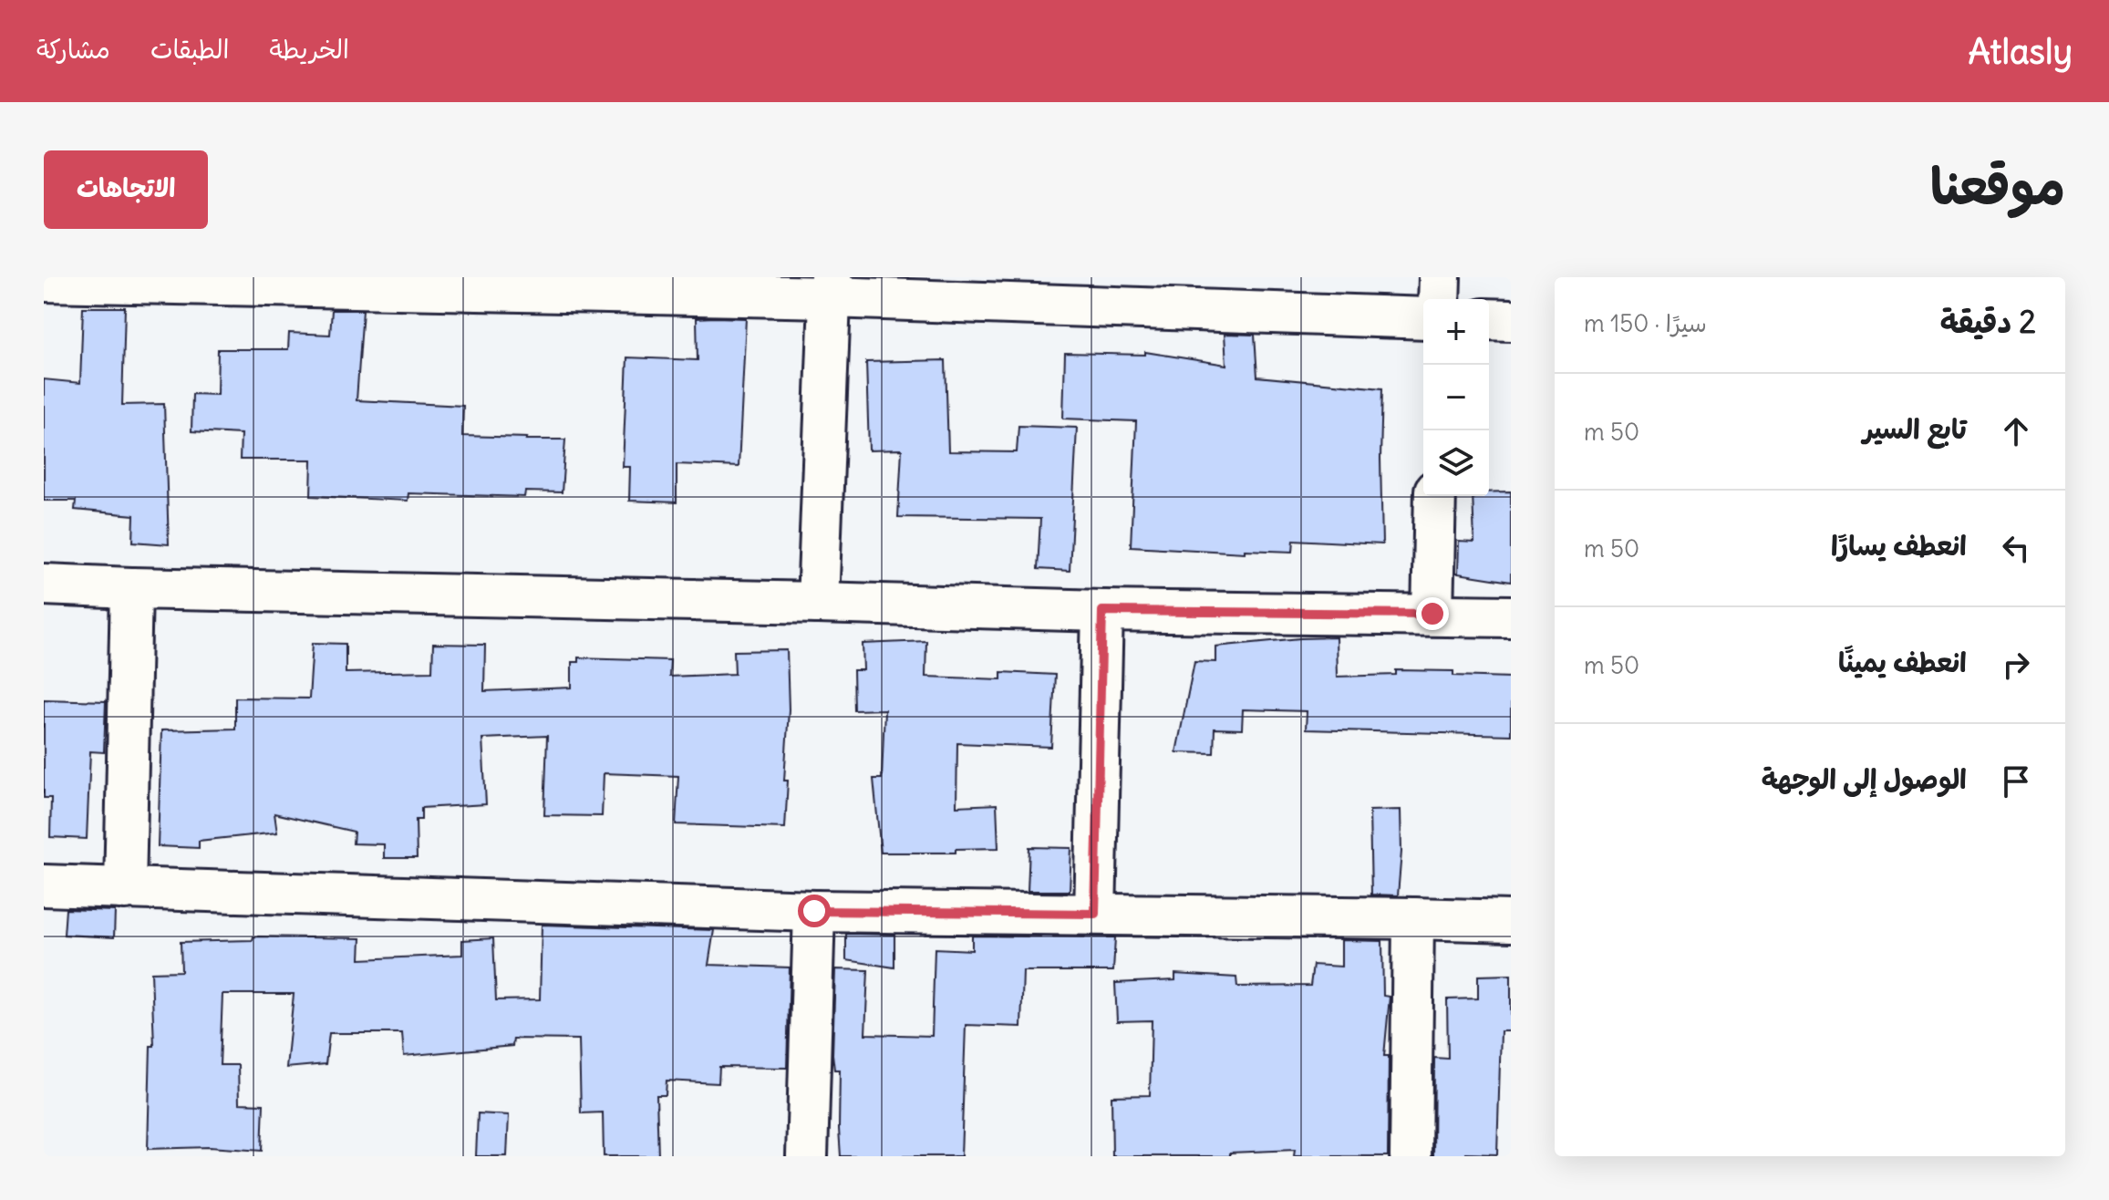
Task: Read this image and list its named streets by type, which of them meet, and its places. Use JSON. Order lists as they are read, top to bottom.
{
  "page": {
    "header": "Atlasly",
    "nav": ["الخريطة", "الطبقات", "مشاركة"],
    "title": "موقعنا",
    "buttons": "الاتجاهات",
    "heading": ["2 دقيقة", "سيرًا · 150 m"],
    "map_buttons": ["+", "−"],
    "list": [
      ["تابع السير", "50 m"],
      ["انعطف يسارًا", "50 m"],
      ["انعطف يمينًا", "50 m"],
      "الوصول إلى الوجهة"
    ]
  }
}
